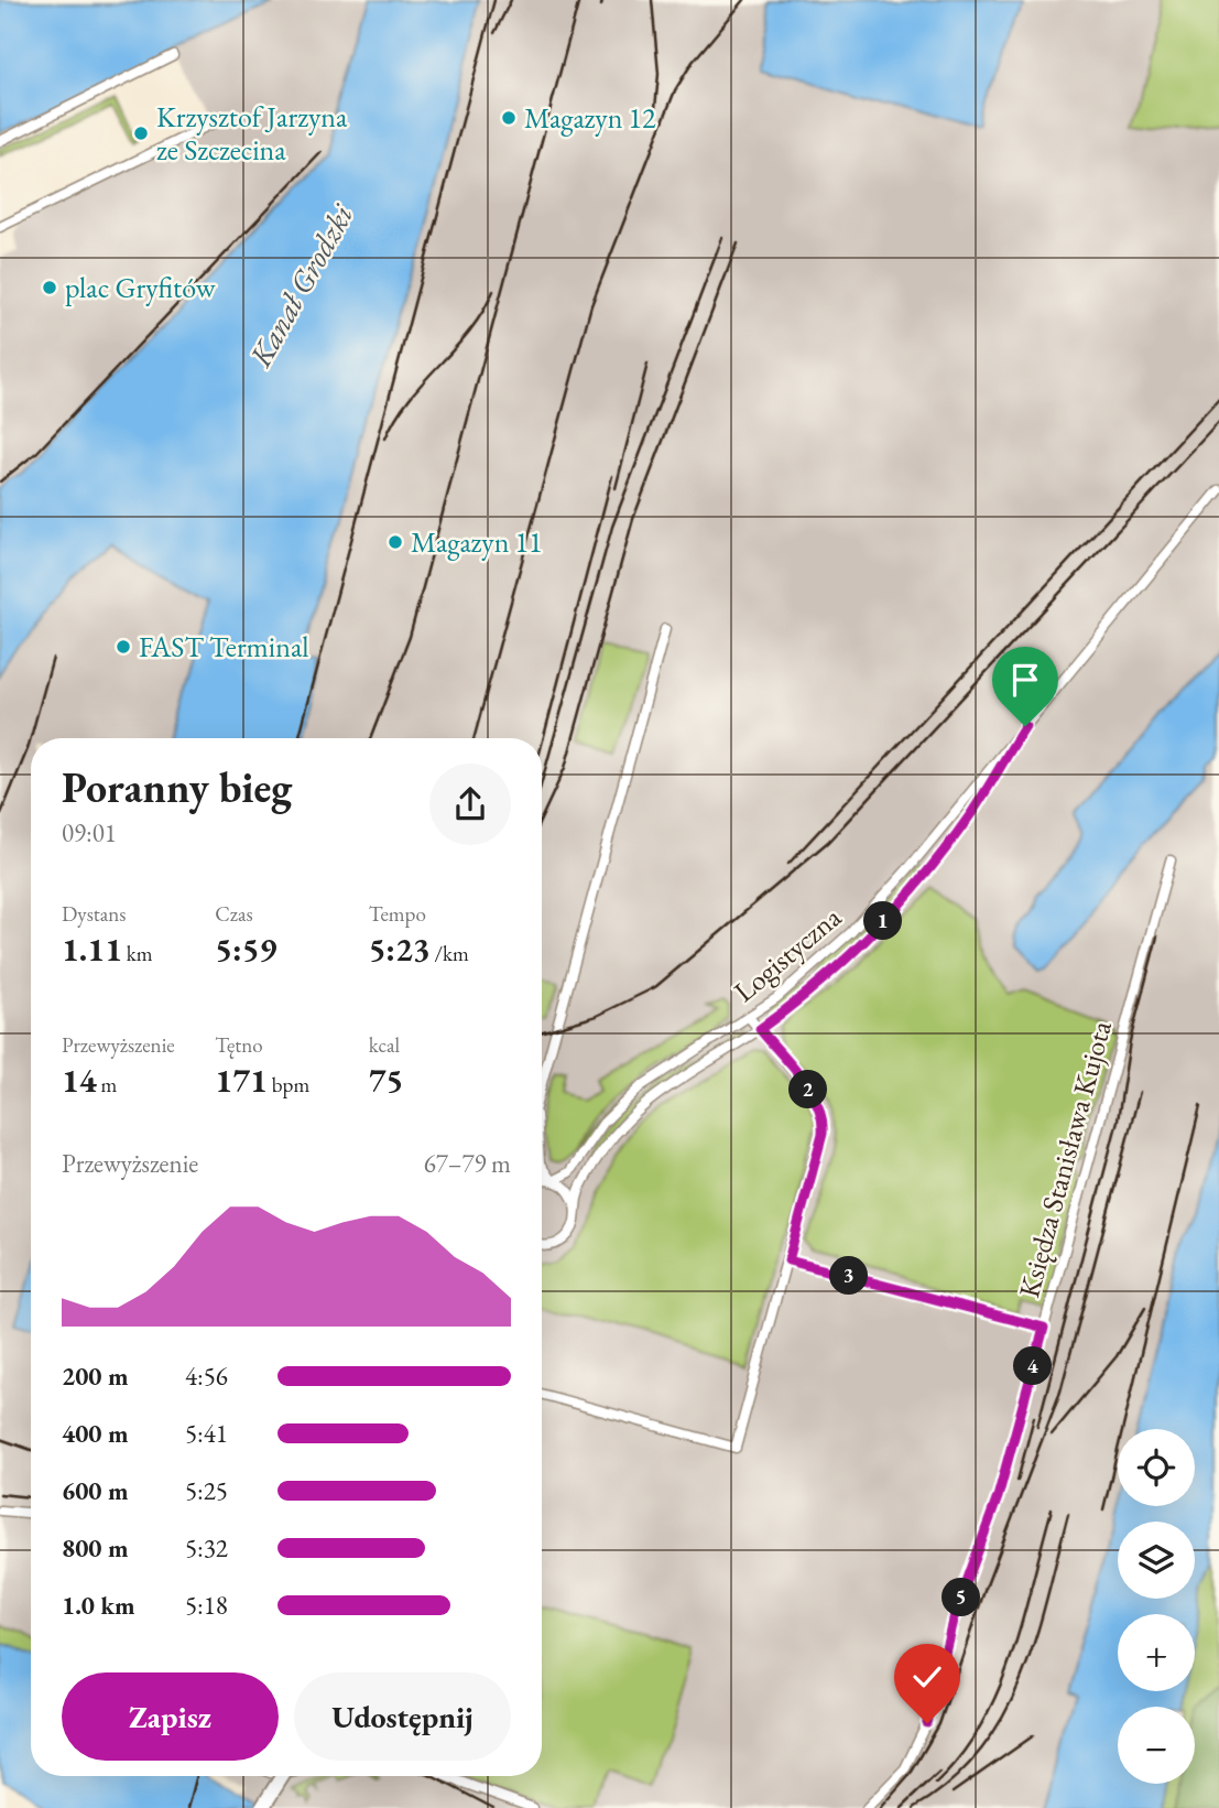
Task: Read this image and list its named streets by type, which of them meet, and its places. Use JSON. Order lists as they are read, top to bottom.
{
  "streets": {
    "street": ["Logistyczna", "Księdza Stanisława Kujota"]
  },
  "water": ["Kanał Grodzki"],
  "places": [
    "Magazyn 12",
    "Krzysztof Jarzyna ze Szczecina",
    "plac Gryfitów",
    "Magazyn 11",
    "FAST Terminal"
  ],
  "page": {
    "heading": ["Poranny bieg", "09:01"],
    "stats": [
      ["Dystans", "1.11 km"],
      ["Czas", "5:59"],
      ["Tempo", "5:23 /km"],
      ["Przewyższenie", "14 m"],
      ["Tętno", "171 bpm"],
      ["kcal", "75"]
    ],
    "pins": [
      "1",
      "2",
      "3",
      "4",
      "5"
    ],
    "chart": ["Przewyższenie", "67–79 m"],
    "list": [
      {
        "name": "200 m",
        "note": "4:56"
      },
      {
        "name": "400 m",
        "note": "5:41"
      },
      {
        "name": "600 m",
        "note": "5:25"
      },
      {
        "name": "800 m",
        "note": "5:32"
      },
      {
        "name": "1.0 km",
        "note": "5:18"
      }
    ],
    "map_buttons": ["+", "−"],
    "buttons": ["Zapisz", "Udostępnij"]
  }
}
